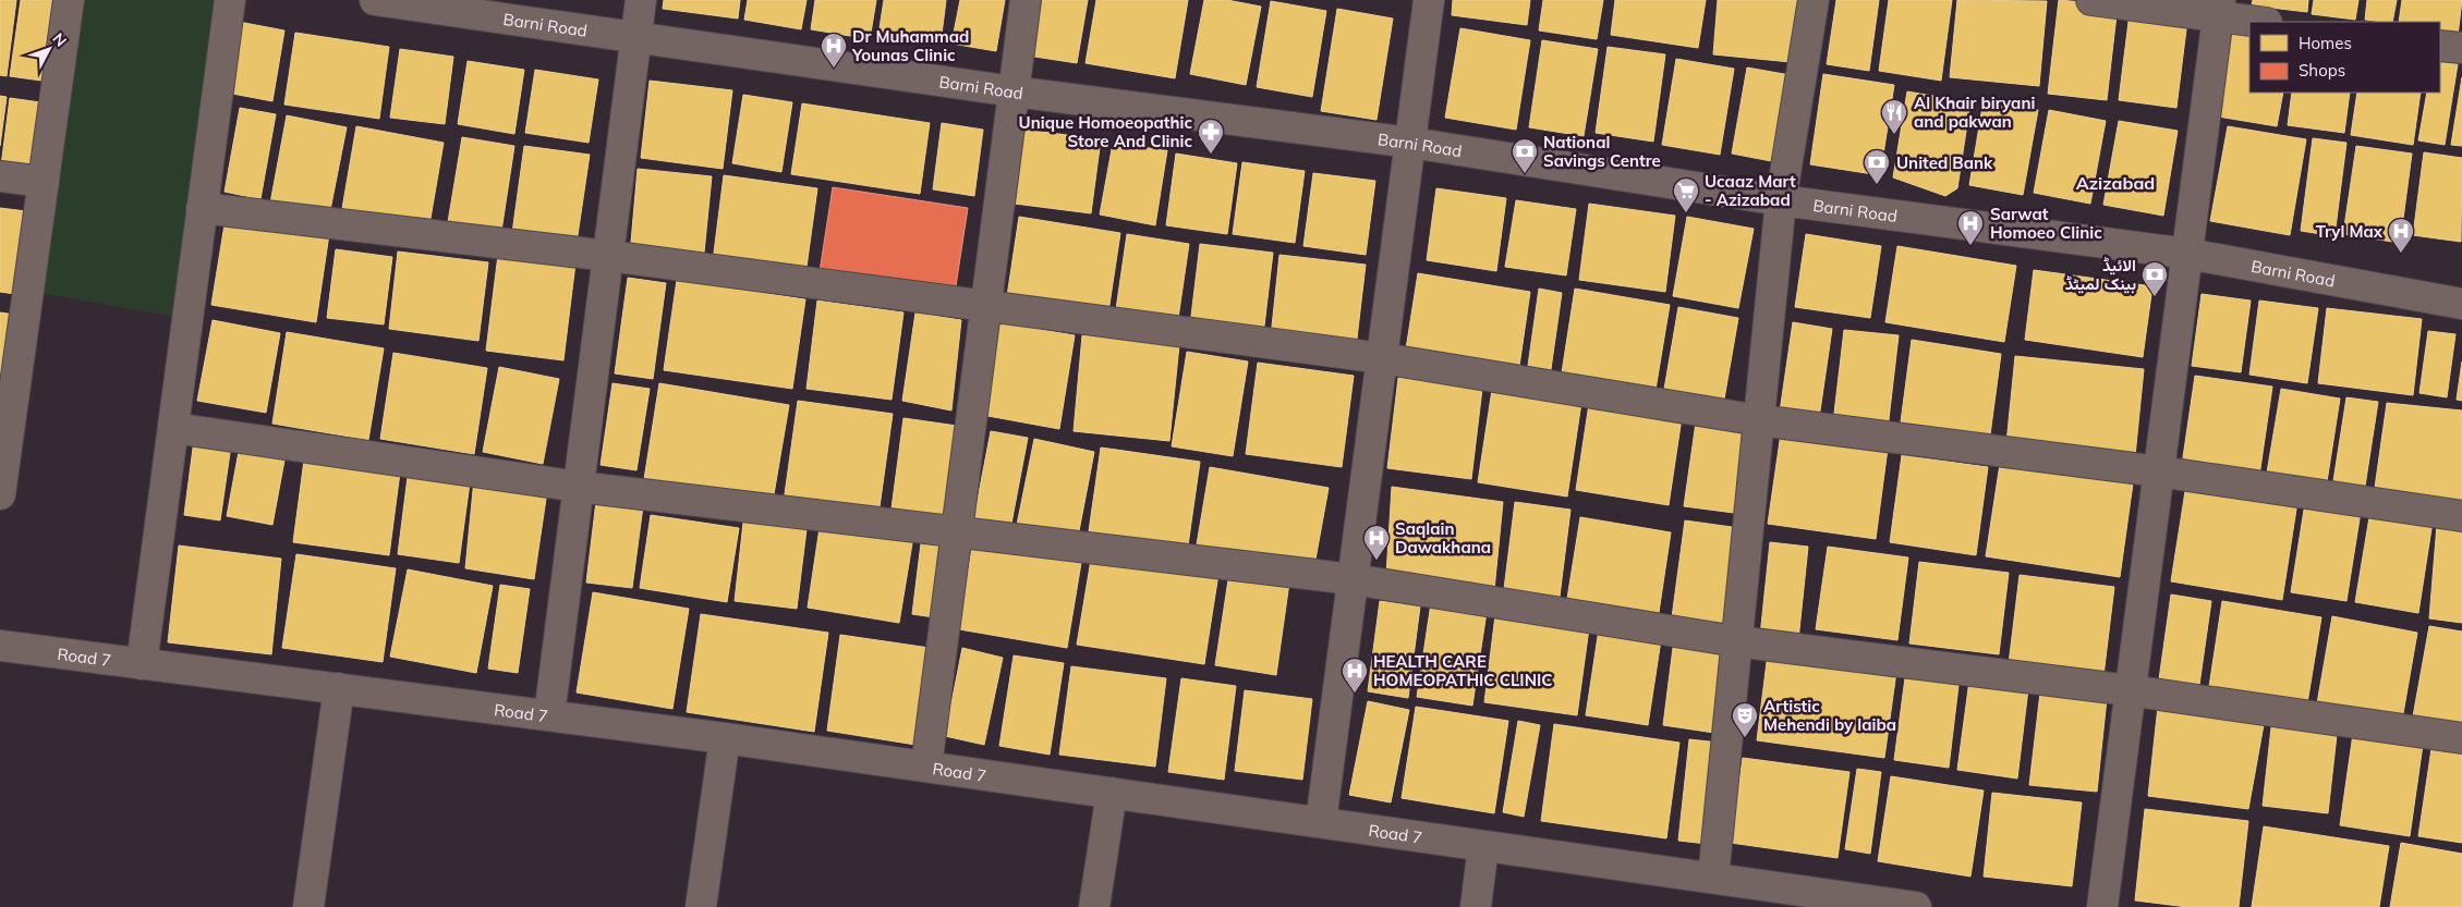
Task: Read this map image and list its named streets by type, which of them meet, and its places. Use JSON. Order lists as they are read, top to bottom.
{
  "streets": {
    "street": ["Barni Road", "Road 7"]
  },
  "districts": ["Azizabad"],
  "places": {
    "hospital": [
      "Dr Muhammad Younas Clinic",
      "Sarwat Homoeo Clinic",
      "Tryl Max",
      "Saqlain Dawakhana",
      "HEALTH CARE HOMEOPATHIC CLINIC"
    ],
    "restaurant": ["Al Khair biryani and pakwan"],
    "pharmacy": ["Unique Homoeopathic Store And Clinic"],
    "bank": ["National Savings Centre", "United Bank", "الائیڈ بینک لمیٹڈ"],
    "supermarket": ["Ucaaz Mart - Azizabad"],
    "theatre": ["Artistic Mehendi by laiba"]
  },
  "legend": ["Homes", "Shops"],
  "north": "top right"
}
